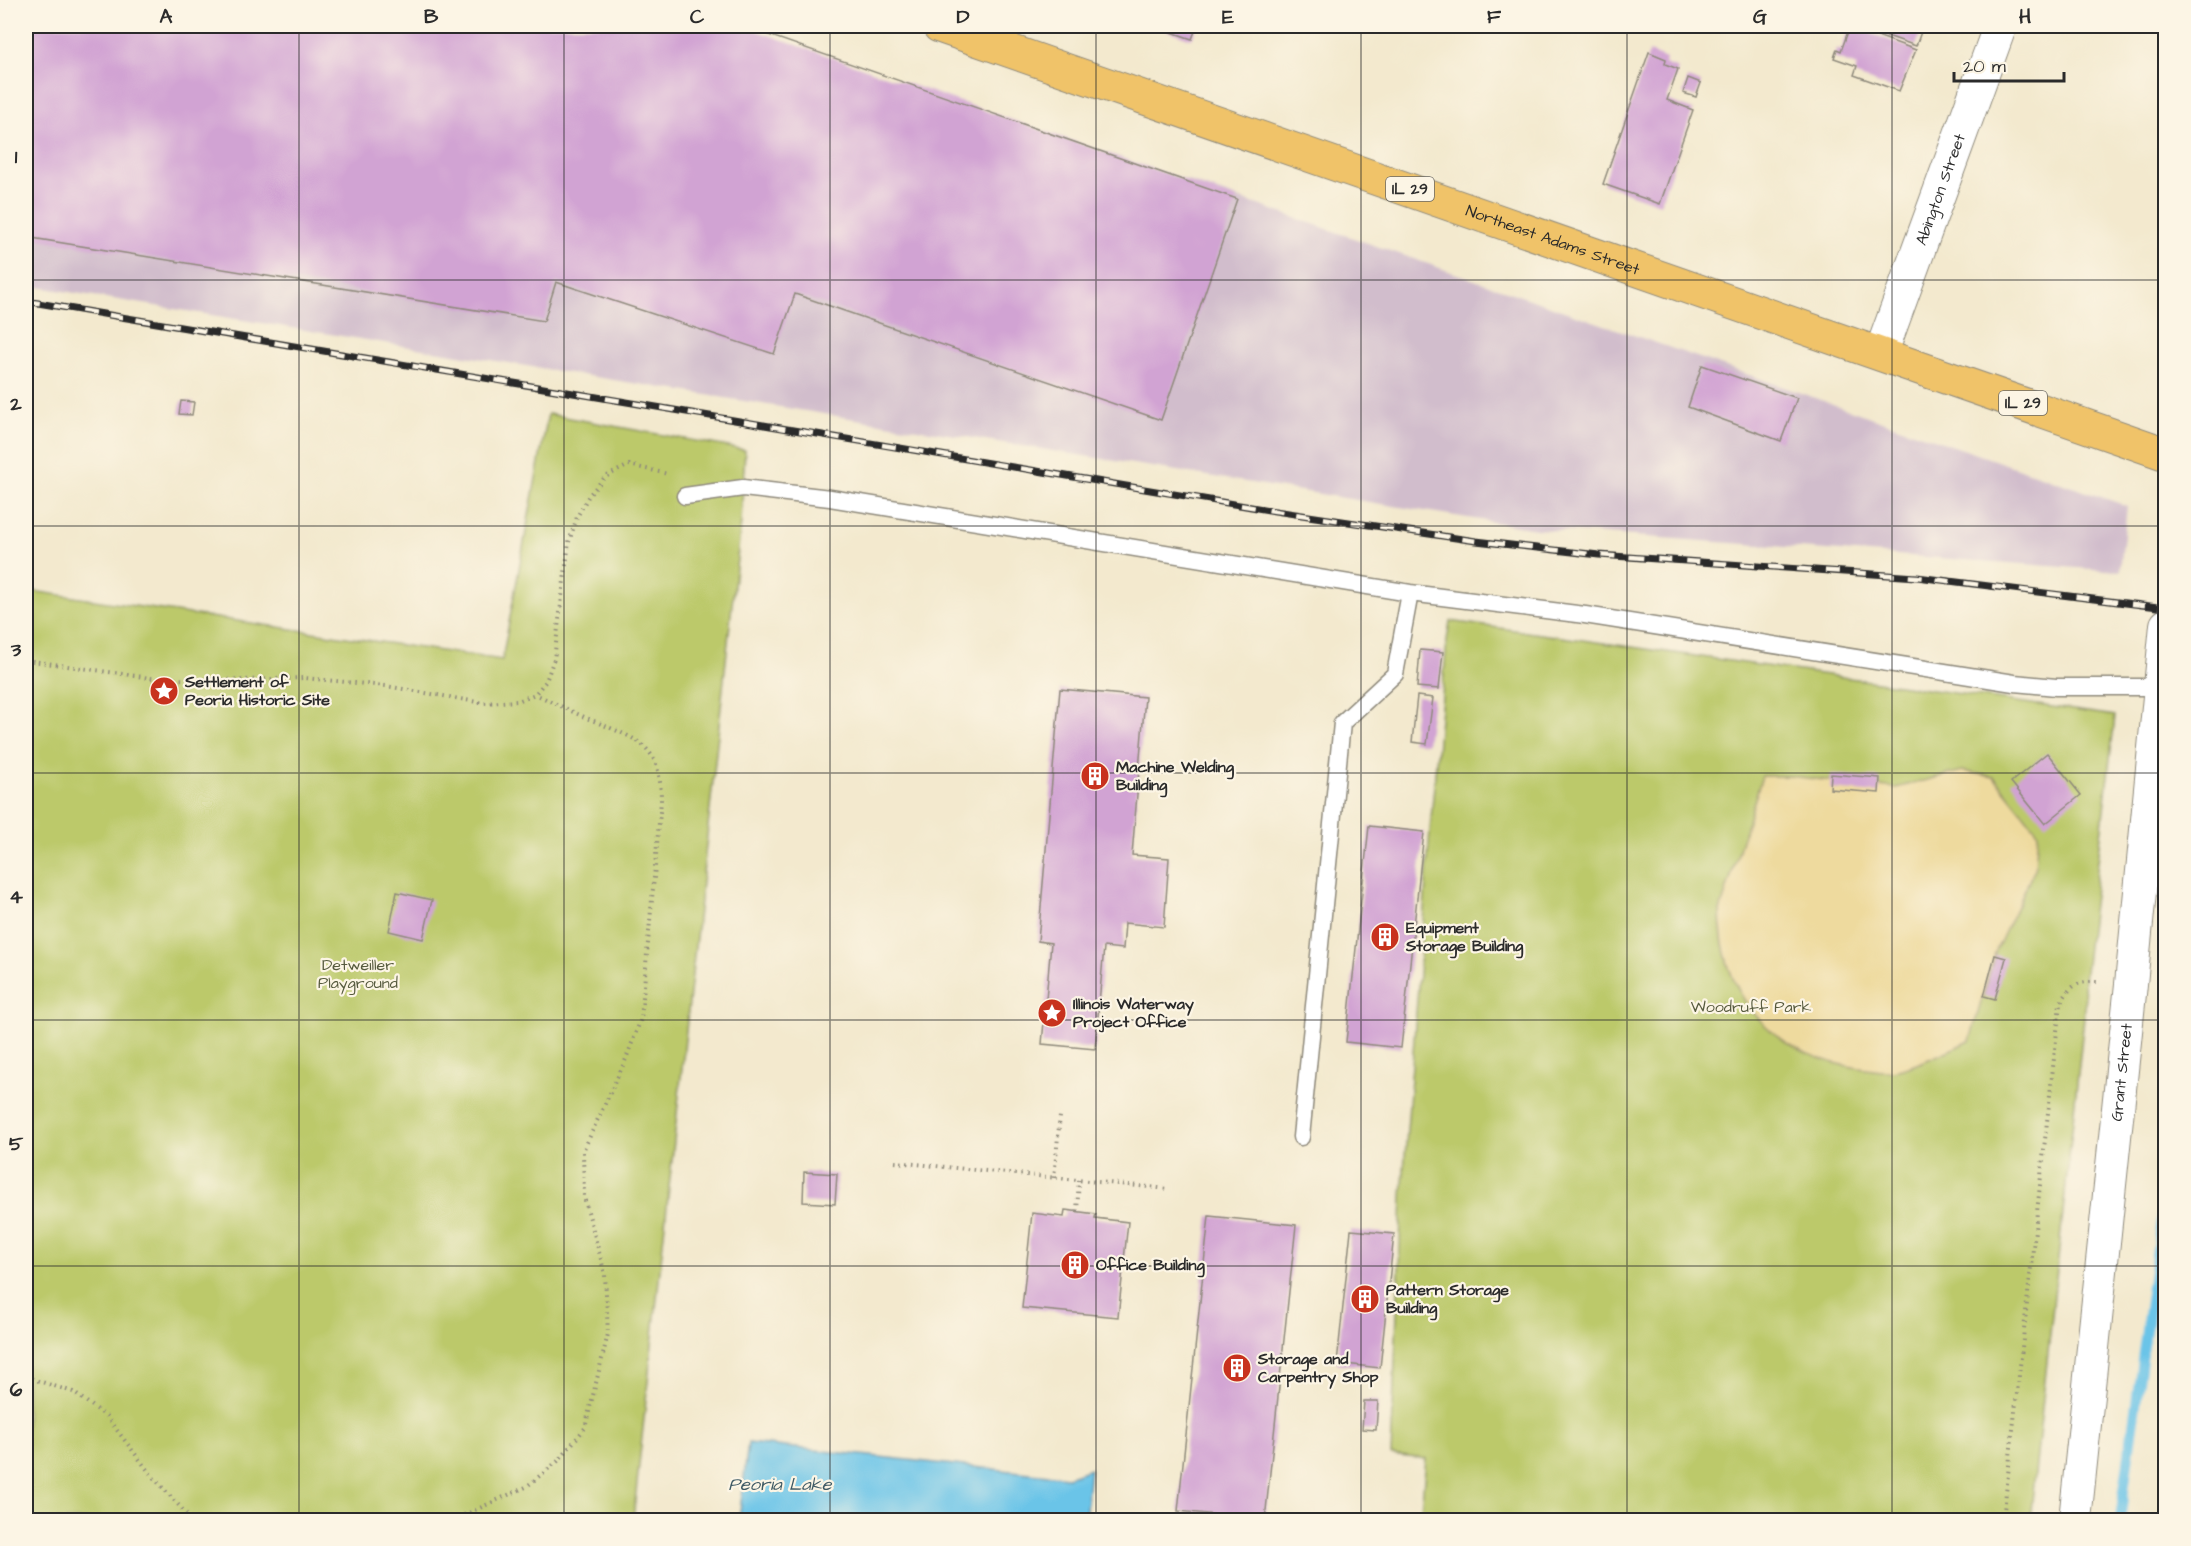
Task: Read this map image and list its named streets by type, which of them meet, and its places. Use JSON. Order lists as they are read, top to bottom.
{
  "streets": {
    "main road": ["IL 29", "Northeast Adams Street"],
    "street": ["Abington Street", "Grant Street"]
  },
  "crossings": [
    ["Abington Street", "Northeast Adams Street"]
  ],
  "water": ["Peoria Lake"],
  "parks": ["Detweiller Playground", "Woodruff Park"],
  "places": {
    "place": ["Settlement of Peoria Historic Site", "Illinois Waterway Project Office"],
    "building": [
      "Machine Welding Building",
      "Equipment Storage Building",
      "Office Building",
      "Pattern Storage Building",
      "Storage and Carpentry Shop"
    ]
  },
  "scale_bar": "20 m",
  "grid": {
    "columns": [
      "A",
      "B",
      "C",
      "D",
      "E",
      "F",
      "G",
      "H"
    ],
    "rows": [
      "1",
      "2",
      "3",
      "4",
      "5",
      "6"
    ]
  }
}
